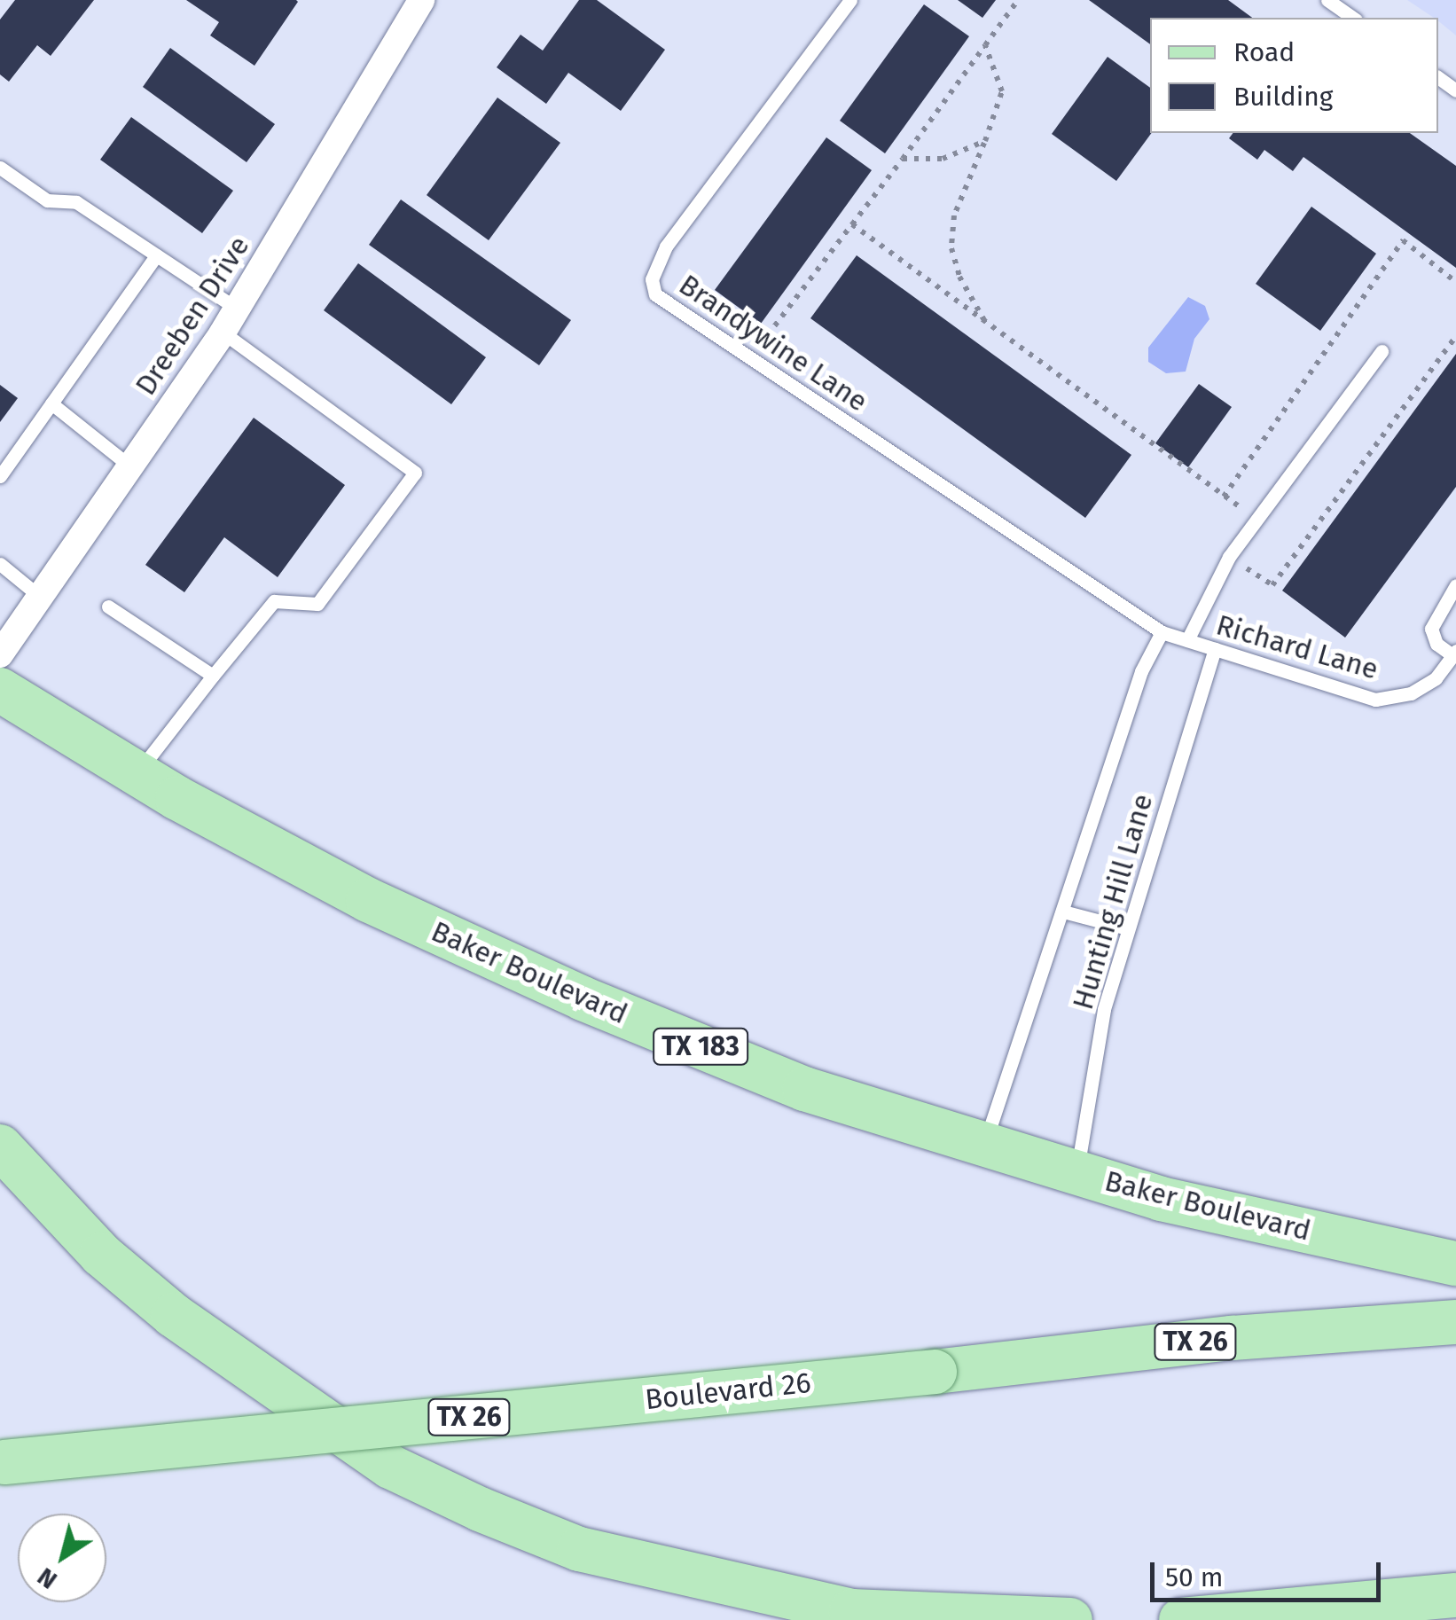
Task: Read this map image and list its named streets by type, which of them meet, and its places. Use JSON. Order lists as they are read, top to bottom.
{
  "streets": {
    "main road": [
      "Baker Boulevard",
      "TX 183",
      "TX 26",
      "Boulevard 26"
    ],
    "street": ["Dreeben Drive"],
    "lane": ["Brandywine Lane", "Richard Lane", "Hunting Hill Lane"]
  },
  "crossings": [
    ["Brandywine Lane", "Richard Lane"],
    ["Brandywine Lane", "Hunting Hill Lane"],
    ["Richard Lane", "Hunting Hill Lane"],
    ["Hunting Hill Lane", "Baker Boulevard"]
  ],
  "legend": ["Road", "Building"],
  "scale_bar": "50 m",
  "north": "bottom left"
}
